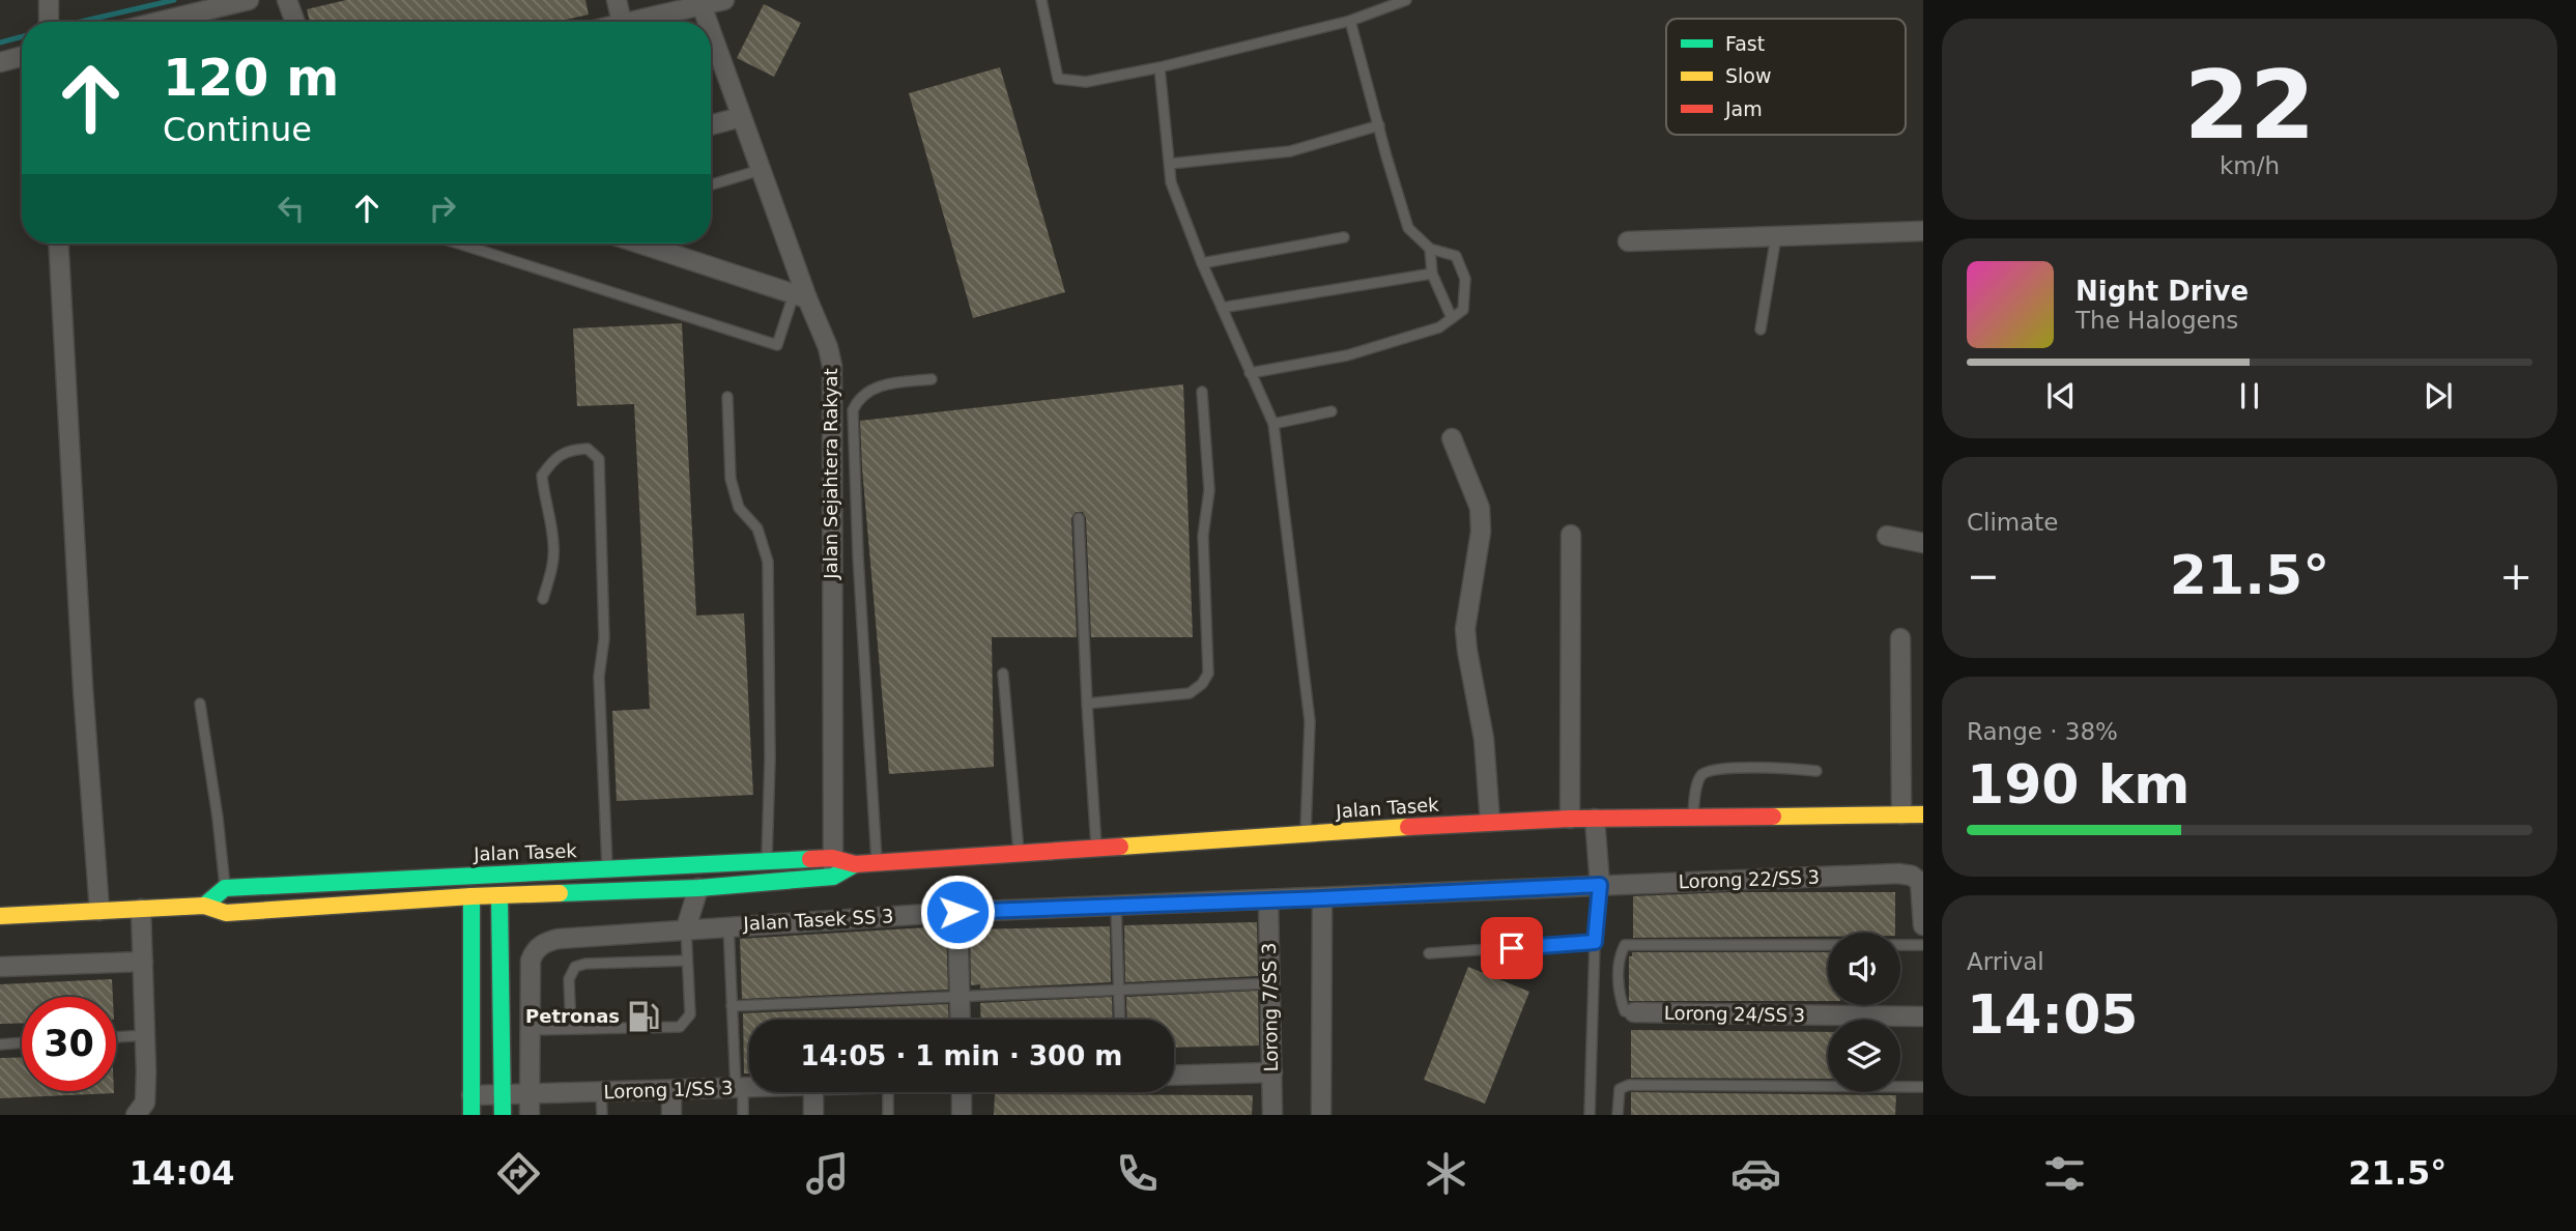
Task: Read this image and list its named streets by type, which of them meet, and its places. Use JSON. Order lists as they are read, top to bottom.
{
  "streets": {
    "main road": ["Jalan Tasek"],
    "street": [
      "Jalan Sejahtera Rakyat",
      "Lorong 22/SS 3",
      "Jalan Tasek SS 3",
      "Lorong 7/SS 3",
      "Lorong 24/SS 3",
      "Lorong 1/SS 3"
    ]
  },
  "crossings": [
    ["Jalan Sejahtera Rakyat", "Jalan Tasek"],
    ["Lorong 22/SS 3", "Jalan Tasek SS 3"],
    ["Jalan Tasek SS 3", "Lorong 7/SS 3"]
  ],
  "places": {
    "fuel station": ["Petronas"]
  },
  "legend": ["Fast", "Slow", "Jam"],
  "page": {
    "tile": [
      ["22", "km/h"],
      "Climate",
      ["Range · 38%", "190 km"],
      ["Arrival", "14:05"]
    ],
    "turn": ["120 m", "Continue"],
    "song": ["Night Drive", "The Halogens"],
    "heat": ["−", "21.5°", "+"],
    "limit": "30",
    "trip": "14:05 · 1 min · 300 m",
    "tabs": ["14:04", "21.5°"]
  }
}
